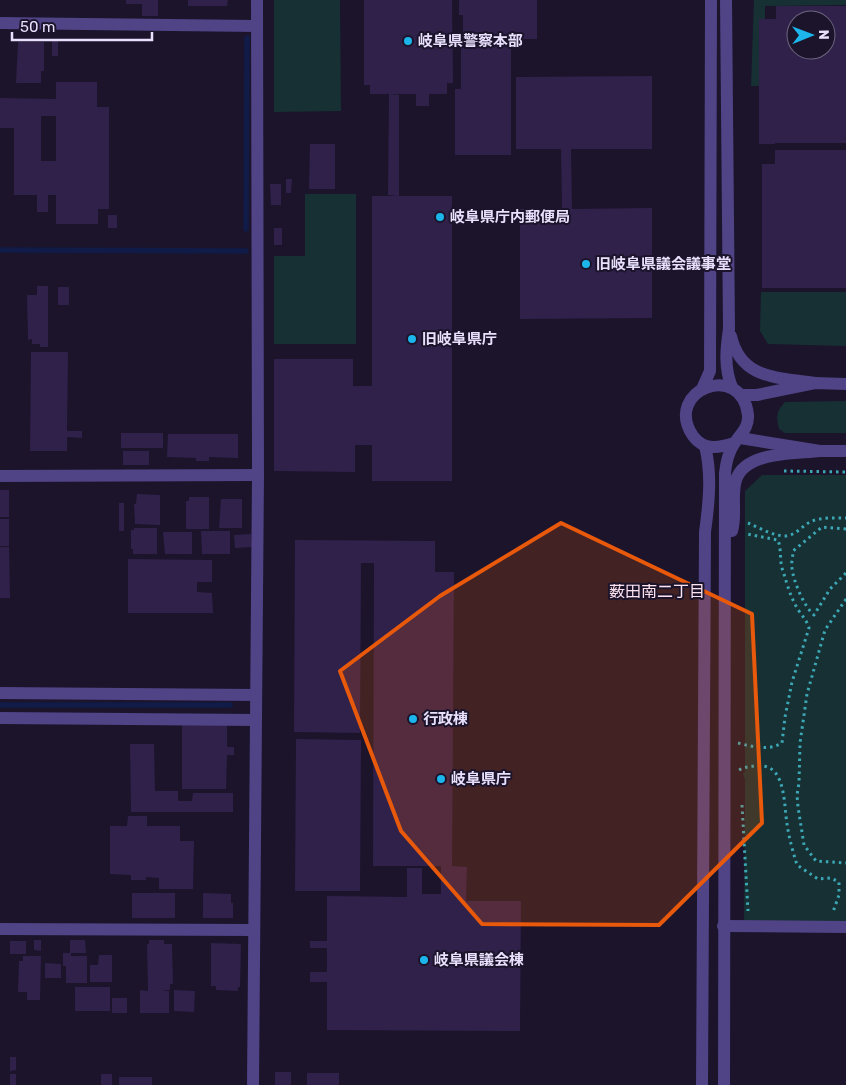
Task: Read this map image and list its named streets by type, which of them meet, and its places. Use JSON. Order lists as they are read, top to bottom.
{
  "districts": ["薮田南二丁目"],
  "places": [
    "岐阜県警察本部",
    "岐阜県庁内郵便局",
    "旧岐阜県議会議事堂",
    "旧岐阜県庁",
    "行政棟",
    "岐阜県庁",
    "岐阜県議会棟"
  ],
  "scale_bar": "50 m",
  "north": "right"
}
